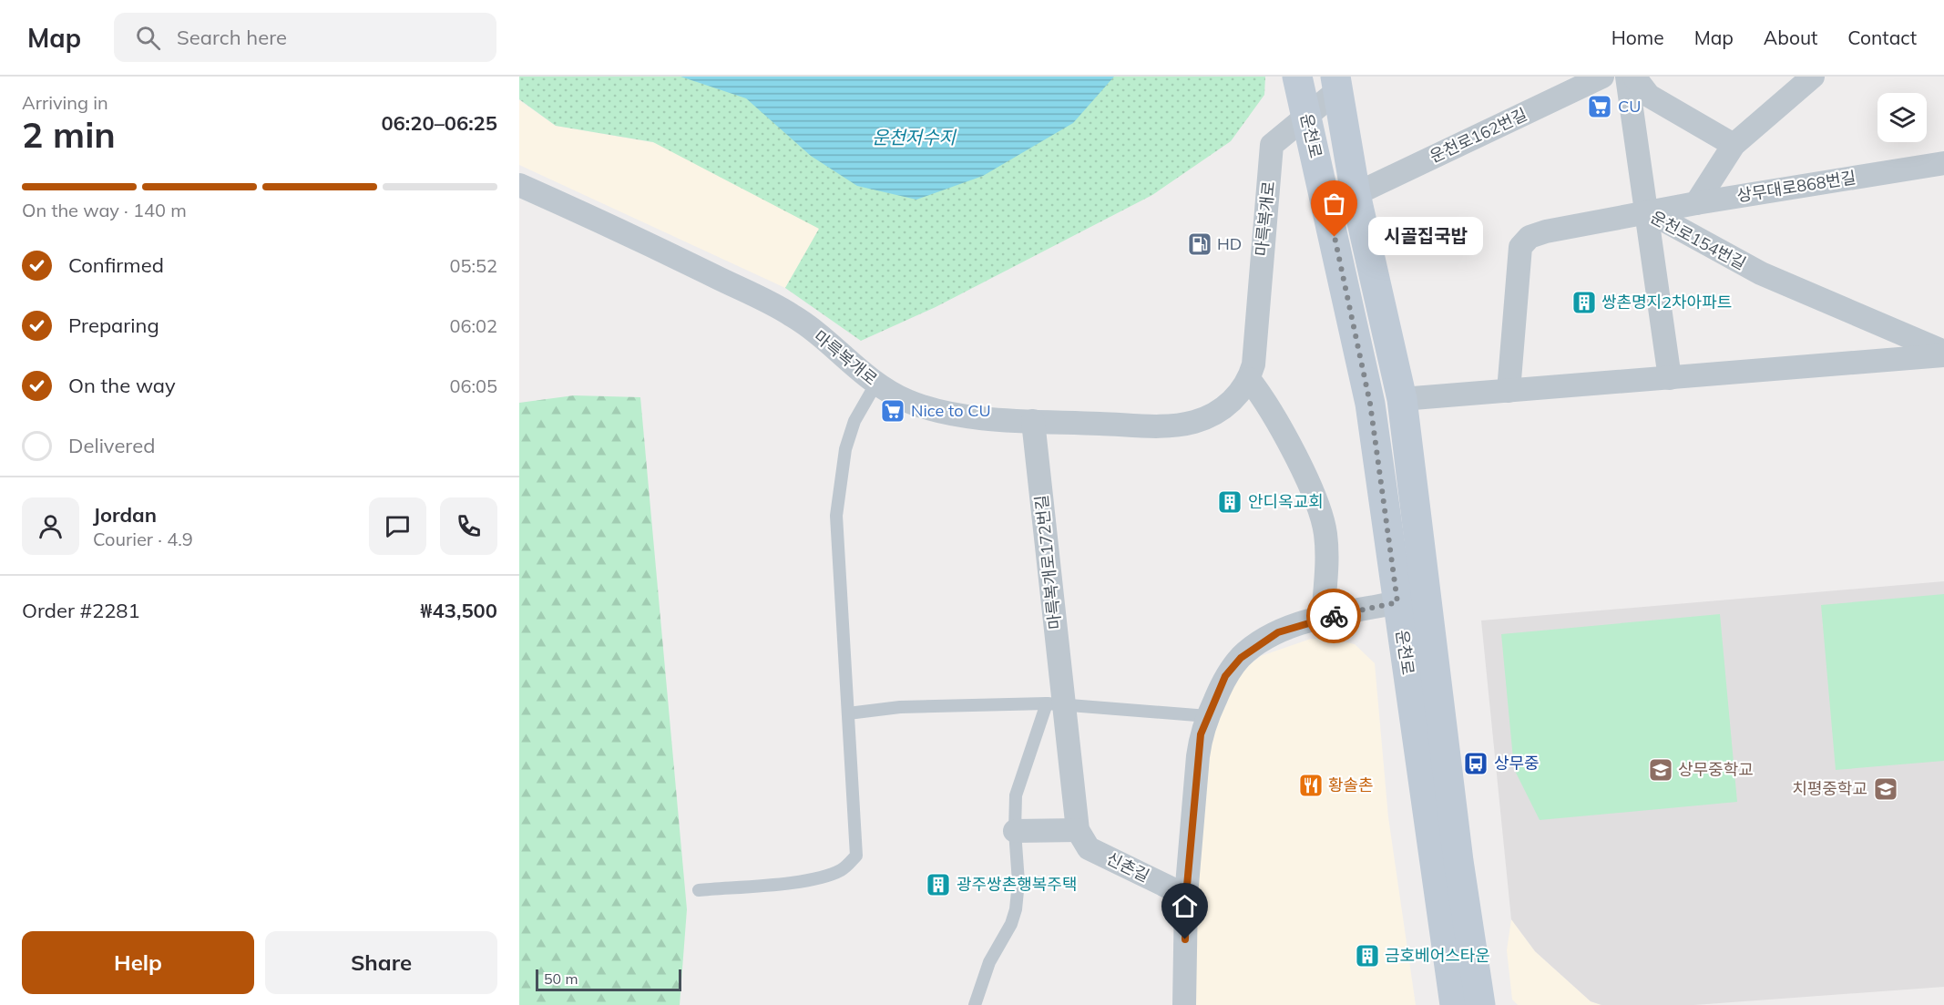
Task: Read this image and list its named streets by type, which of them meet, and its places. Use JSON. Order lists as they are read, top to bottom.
{
  "streets": {
    "street": [
      "운천로",
      "운천로162번길",
      "상무대로868번길",
      "마륵복개로",
      "운천로154번길",
      "마륵복개로172번길",
      "신촌길"
    ]
  },
  "crossings": [
    ["운천로", "운천로162번길"],
    ["운천로", "마륵복개로"],
    ["운천로", "운천로154번길"],
    ["상무대로868번길", "운천로154번길"],
    ["마륵복개로", "마륵복개로172번길"],
    ["마륵복개로172번길", "신촌길"]
  ],
  "water": ["운천저수지"],
  "places": {
    "supermarket": ["CU", "Nice to CU"],
    "other": ["시골집국밥"],
    "fuel station": ["HD"],
    "building": [
      "쌍촌명지2차아파트",
      "안디옥교회",
      "광주쌍촌행복주택",
      "금호베어스타운"
    ],
    "bus stop": ["상무중"],
    "school or university": ["상무중학교", "치평중학교"],
    "restaurant": ["황솔촌"]
  },
  "scale_bar": "50 m",
  "page": {
    "header": "Map",
    "search": "Search here",
    "nav": [
      "Home",
      "Map",
      "About",
      "Contact"
    ],
    "heading": ["2 min", "Arriving in", "06:20–06:25"],
    "panel": [
      "Jordan",
      "Courier · 4.9",
      "Order #2281",
      "₩43,500"
    ],
    "bar": "On the way · 140 m",
    "bubble": "시골집국밥",
    "list": [
      ["Confirmed", "05:52"],
      ["Preparing", "06:02"],
      ["On the way", "06:05"],
      "Delivered"
    ],
    "buttons": ["Help", "Share"],
    "scale": "50 m"
  }
}
